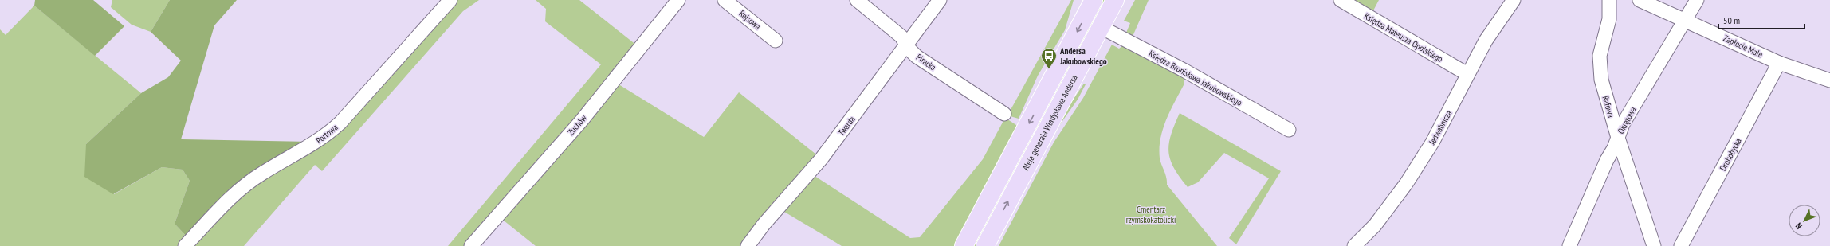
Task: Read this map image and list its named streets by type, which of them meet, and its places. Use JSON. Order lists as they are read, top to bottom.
{
  "streets": {
    "main road": ["Aleja generała Władysława Andersa"],
    "street": [
      "Rejsowa",
      "Księdza Mateusza Opolskiego",
      "Zapłocie Małe",
      "Piracka",
      "Księdza Bronisława Jakubowskiego",
      "Rafowa",
      "Okrętowa",
      "Zuchów",
      "Twarda",
      "Jedwabnicza",
      "Portowa",
      "Drohobycka"
    ]
  },
  "crossings": [
    ["Księdza Mateusza Opolskiego", "Jedwabnicza"],
    ["Zapłocie Małe", "Okrętowa"],
    ["Zapłocie Małe", "Drohobycka"],
    ["Piracka", "Twarda"],
    ["Księdza Bronisława Jakubowskiego", "Aleja generała Władysława Andersa"],
    ["Rafowa", "Okrętowa"]
  ],
  "parks": ["Cmentarz rzymskokatolicki"],
  "places": {
    "bus stop": ["Andersa Jakubowskiego"]
  },
  "scale_bar": "50 m",
  "north": "bottom left"
}
